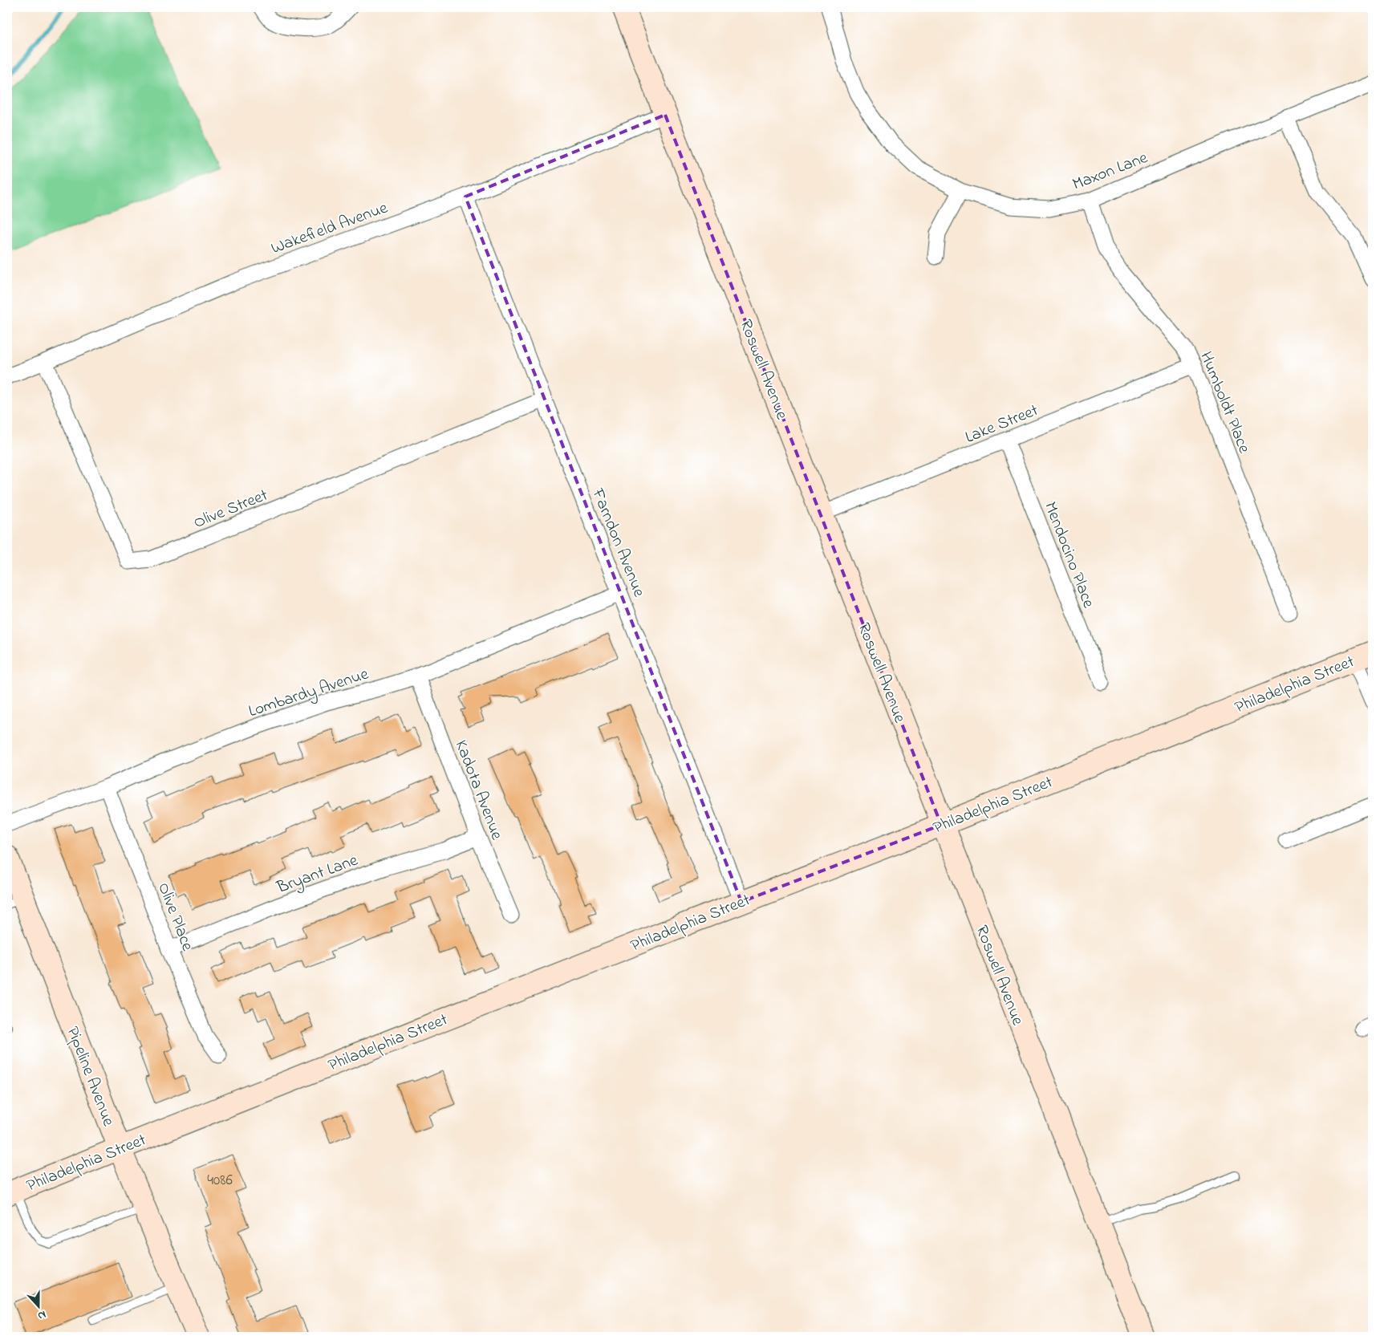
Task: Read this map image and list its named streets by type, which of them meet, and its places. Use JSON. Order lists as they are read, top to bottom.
{
  "streets": {
    "street": [
      "Maxon Lane",
      "Wakefield Avenue",
      "Roswell Avenue",
      "Humboldt Place",
      "Lake Street",
      "Olive Street",
      "Farndon Avenue",
      "Mendocino Place",
      "Philadelphia Street",
      "Lombardy Avenue",
      "Kadota Avenue",
      "Bryant Lane",
      "Olive Place",
      "Pipeline Avenue"
    ]
  },
  "crossings": [
    ["Maxon Lane", "Humboldt Place"],
    ["Wakefield Avenue", "Roswell Avenue"],
    ["Wakefield Avenue", "Olive Street"],
    ["Wakefield Avenue", "Farndon Avenue"],
    ["Roswell Avenue", "Lake Street"],
    ["Roswell Avenue", "Philadelphia Street"],
    ["Humboldt Place", "Lake Street"],
    ["Lake Street", "Mendocino Place"],
    ["Olive Street", "Farndon Avenue"],
    ["Farndon Avenue", "Philadelphia Street"],
    ["Farndon Avenue", "Lombardy Avenue"],
    ["Philadelphia Street", "Pipeline Avenue"],
    ["Lombardy Avenue", "Kadota Avenue"],
    ["Lombardy Avenue", "Olive Place"],
    ["Kadota Avenue", "Bryant Lane"],
    ["Bryant Lane", "Olive Place"]
  ],
  "house_numbers": ["4086"],
  "north": "bottom"
}
